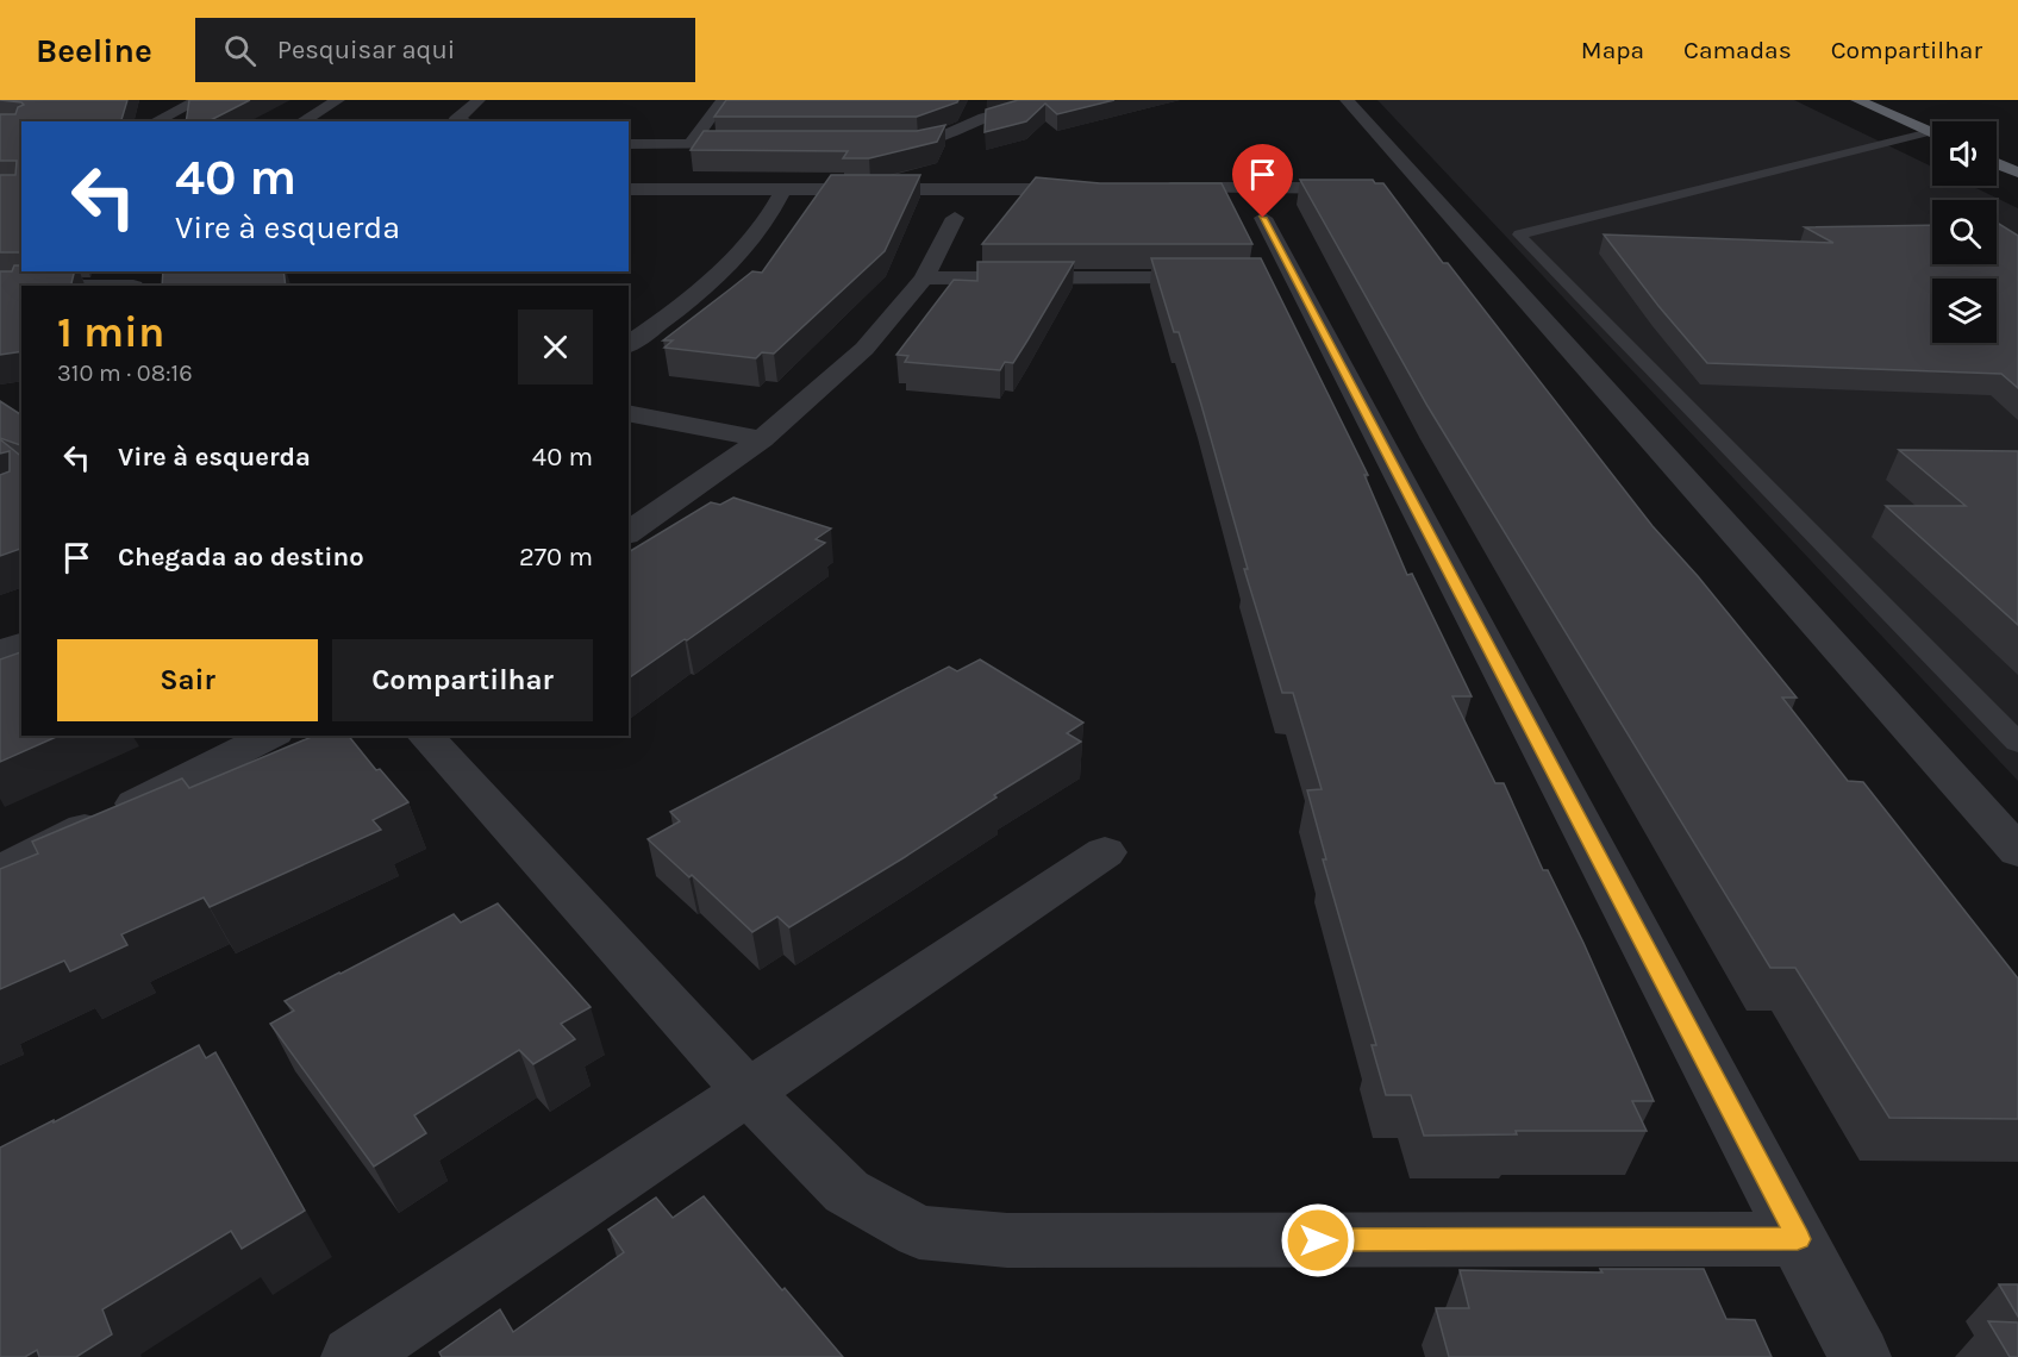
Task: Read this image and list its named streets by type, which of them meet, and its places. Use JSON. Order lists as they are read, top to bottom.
{
  "page": {
    "header": "Beeline",
    "search": "Pesquisar aqui",
    "nav": ["Mapa", "Camadas", "Compartilhar"],
    "turn": ["40 m", "Vire à esquerda"],
    "heading": ["1 min", "310 m · 08:16"],
    "list": [
      {
        "name": "Vire à esquerda",
        "value": "40 m"
      },
      {
        "name": "Chegada ao destino",
        "value": "270 m"
      }
    ],
    "buttons": ["Sair", "Compartilhar"]
  }
}
